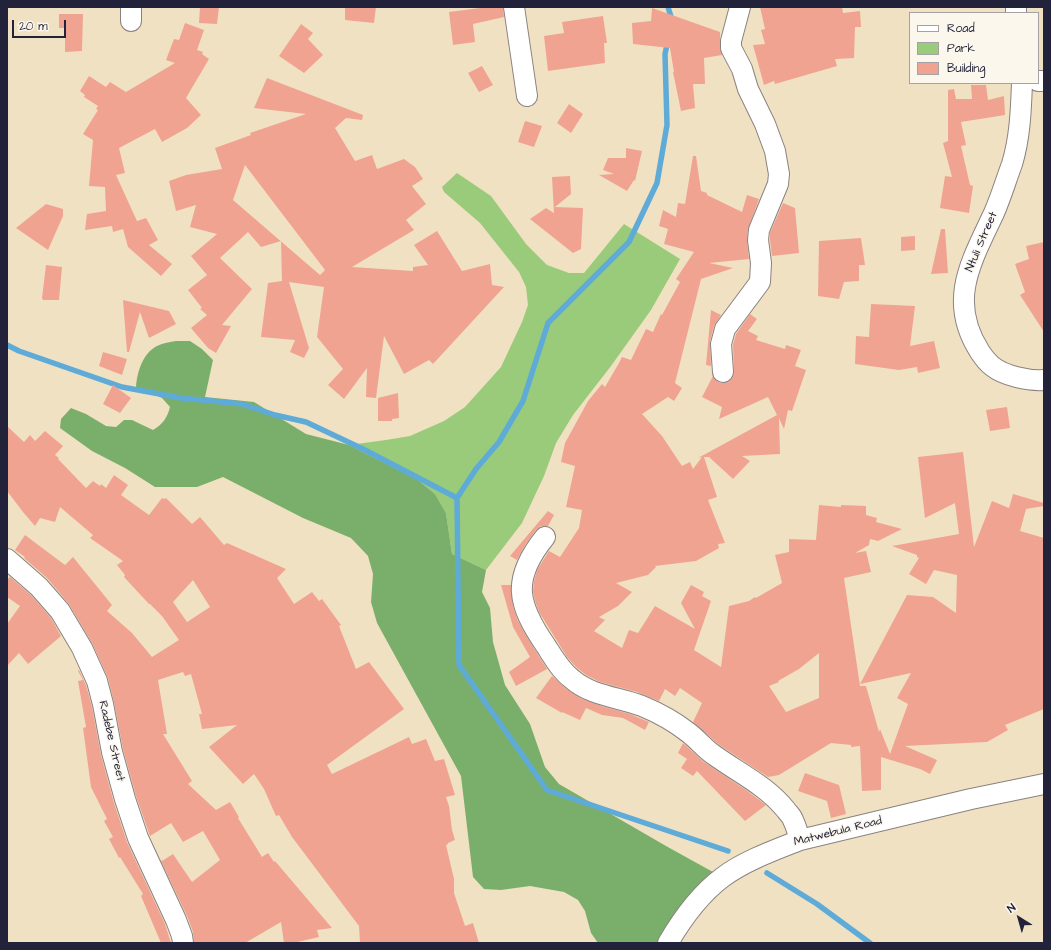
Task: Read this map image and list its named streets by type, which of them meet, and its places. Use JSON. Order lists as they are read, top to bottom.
{
  "streets": {
    "street": ["Ntuli Street", "Radebe Street", "Matwebula Road"]
  },
  "legend": ["Road", "Park", "Building"],
  "scale_bar": "20 m",
  "north": "top left"
}
